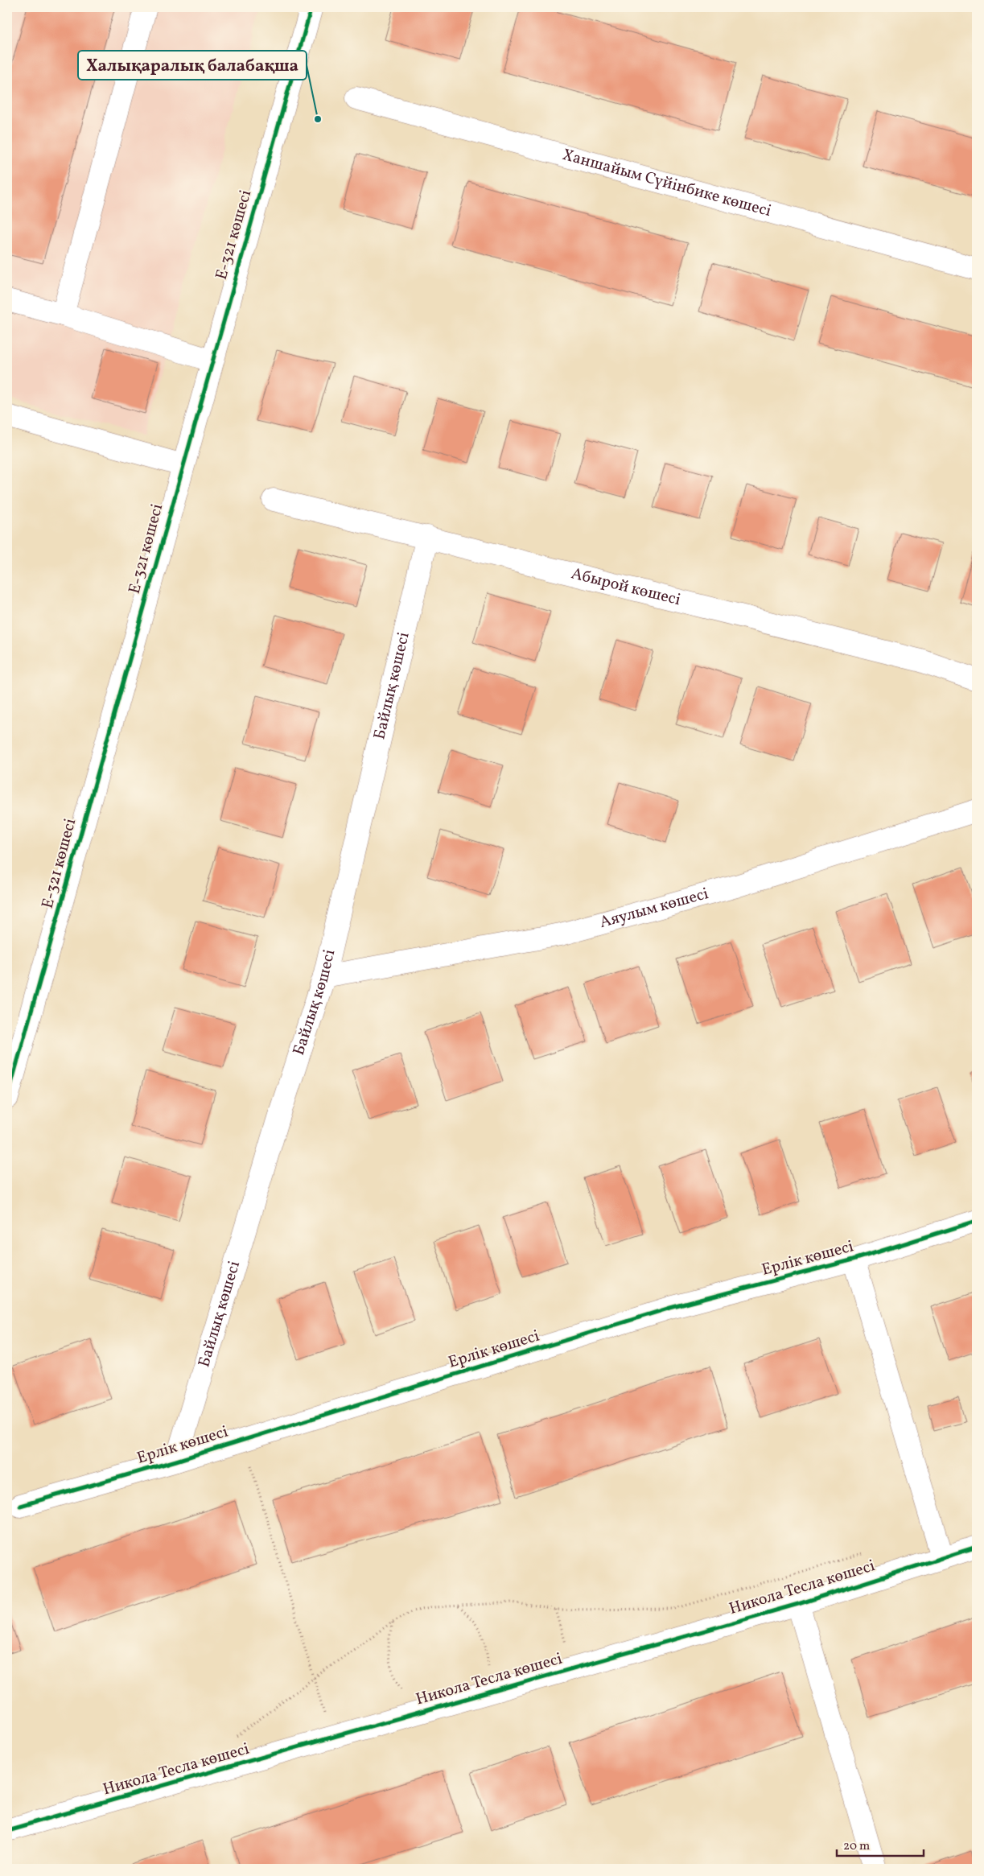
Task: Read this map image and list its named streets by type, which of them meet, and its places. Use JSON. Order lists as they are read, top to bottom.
{
  "streets": {
    "street": [
      "Ханшайым Сүйінбике көшесі",
      "Е-321 көшесі",
      "Абырой көшесі",
      "Байлық көшесі",
      "Аяулым көшесі",
      "Ерлік көшесі",
      "Никола Тесла көшесі"
    ]
  },
  "crossings": [
    ["Абырой көшесі", "Байлық көшесі"],
    ["Байлық көшесі", "Аяулым көшесі"],
    ["Байлық көшесі", "Ерлік көшесі"]
  ],
  "places": ["Халықаралық балабақша"],
  "scale_bar": "20 m"
}
